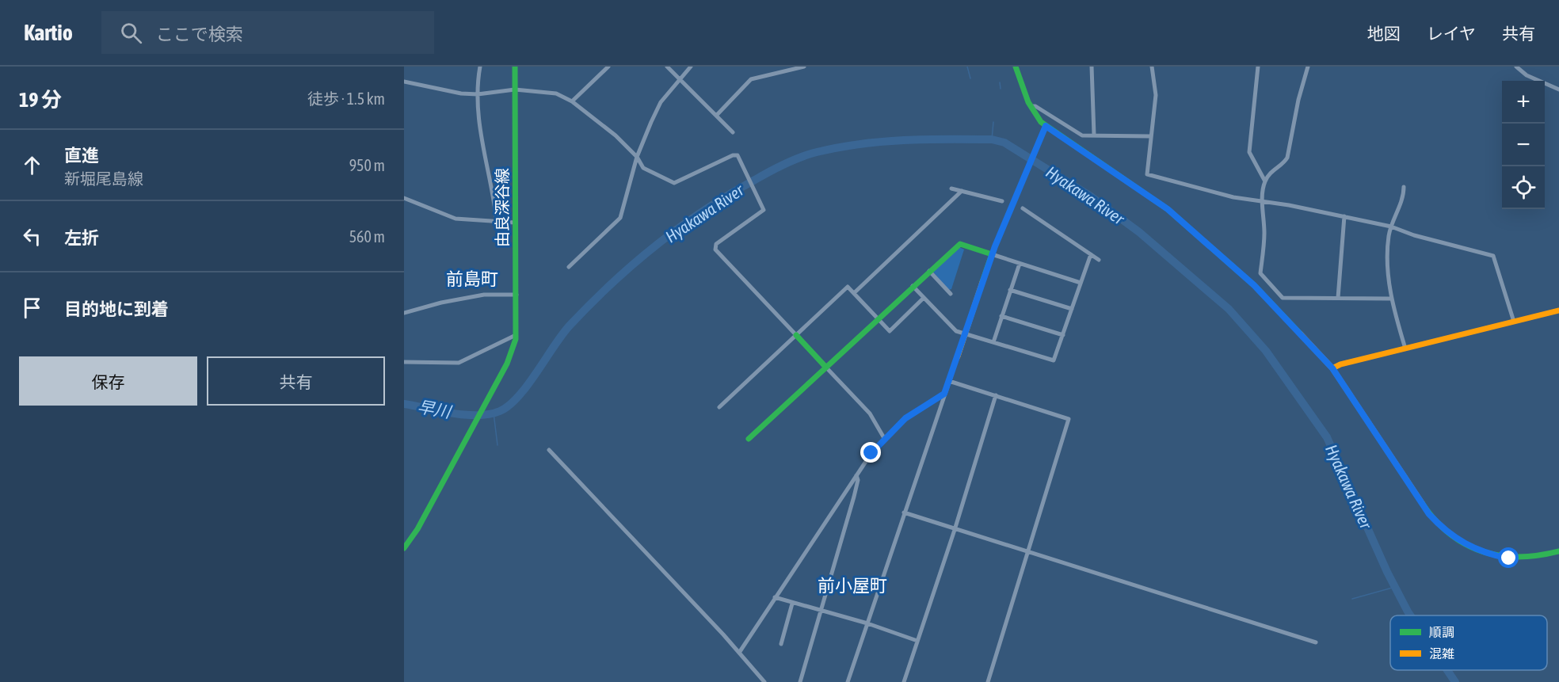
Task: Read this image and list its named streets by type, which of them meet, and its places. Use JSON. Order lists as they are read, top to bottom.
{
  "streets": {
    "main road": ["由良深谷線"]
  },
  "districts": ["前島町", "前小屋町"],
  "water": ["Hyakawa River", "早川"],
  "legend": ["順調", "混雑"],
  "page": {
    "header": "Kartio",
    "search": "ここで検索",
    "nav": ["地図", "レイヤ", "共有"],
    "heading": ["19 分", "徒歩 · 1.5 km"],
    "map_buttons": ["+", "−"],
    "list": [
      ["直進", "新堀尾島線", "950 m"],
      ["左折", "560 m"],
      "目的地に到着"
    ],
    "buttons": ["保存", "共有"]
  }
}
